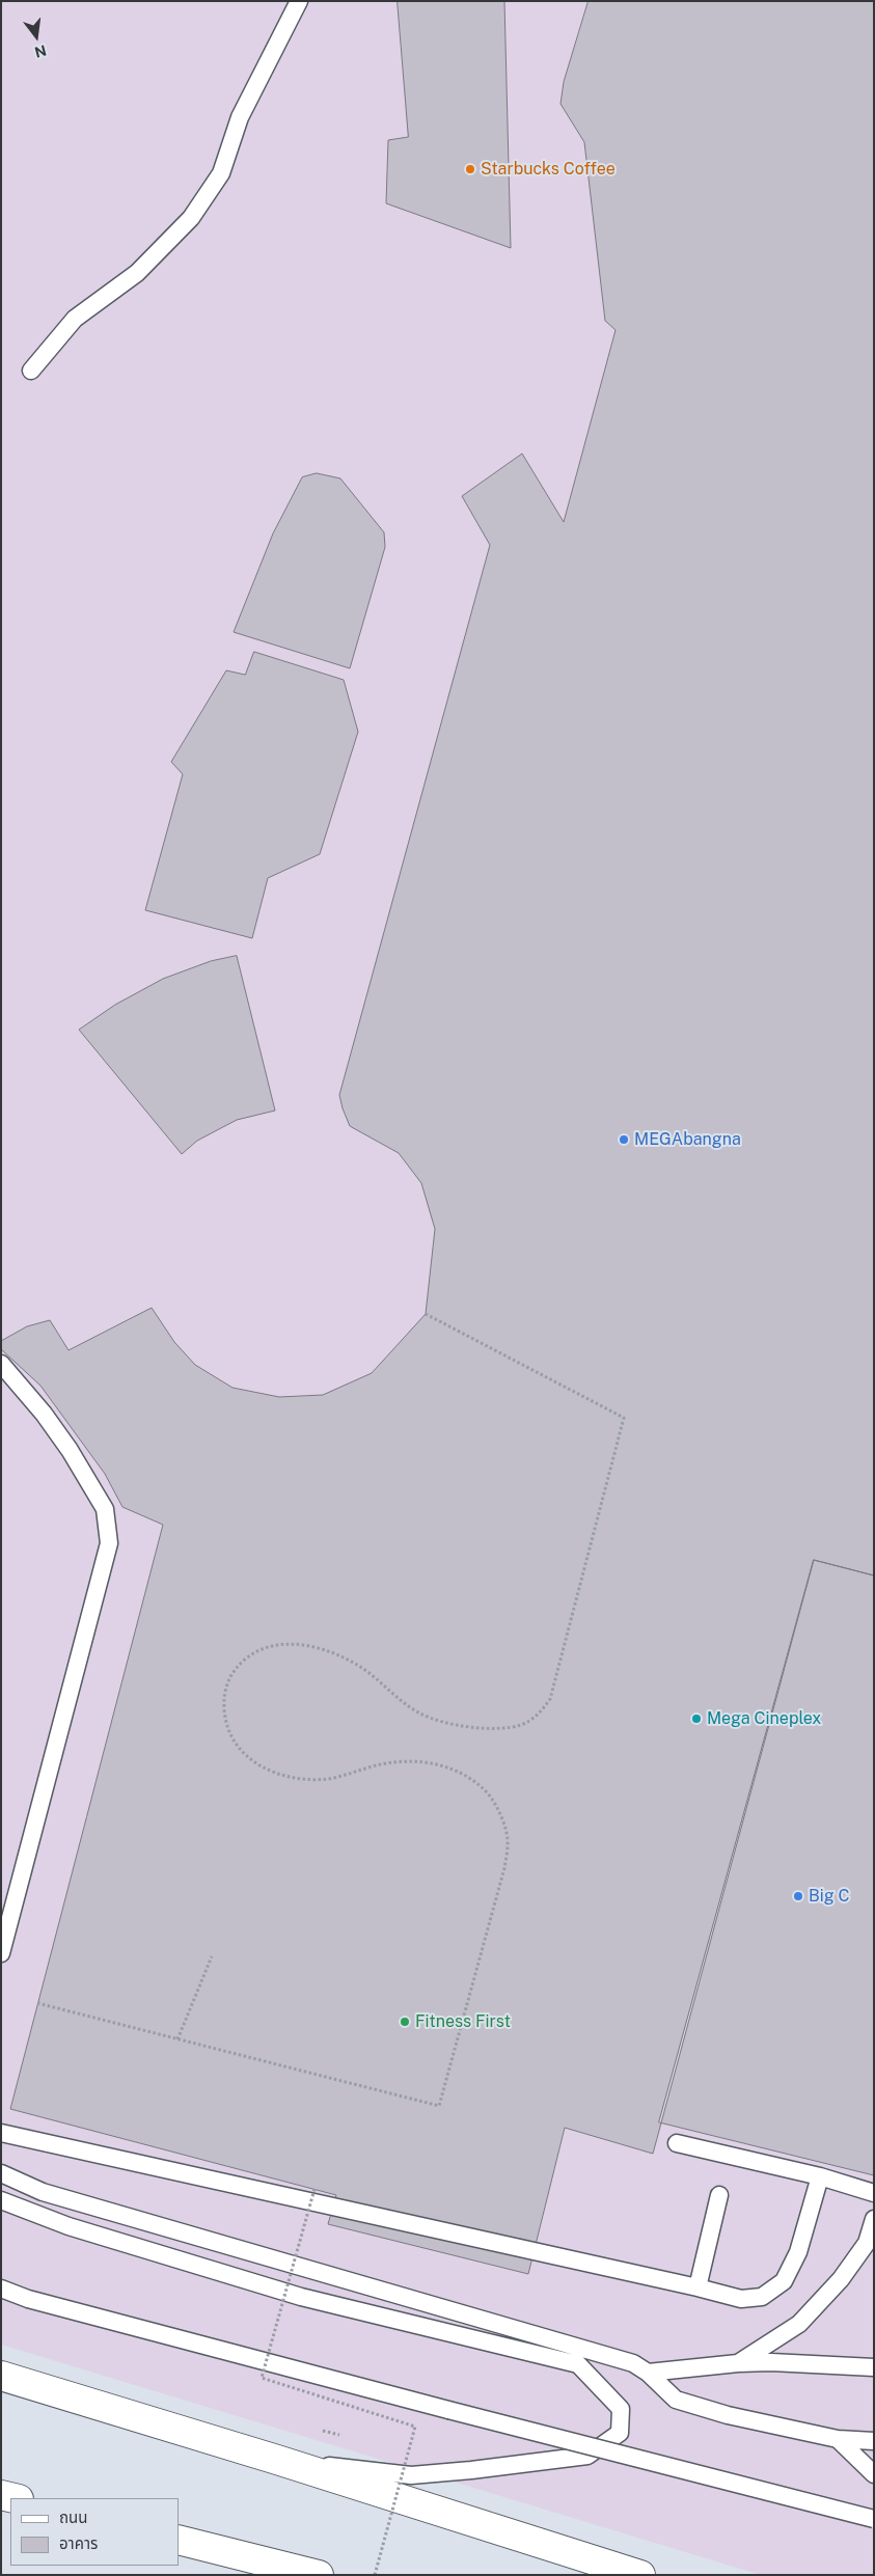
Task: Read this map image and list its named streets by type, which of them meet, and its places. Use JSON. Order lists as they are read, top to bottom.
{
  "places": [
    "Starbucks Coffee",
    "MEGAbangna",
    "Mega Cineplex",
    "Big C",
    "Fitness First"
  ],
  "legend": ["ถนน", "อาคาร"],
  "north": "bottom"
}
